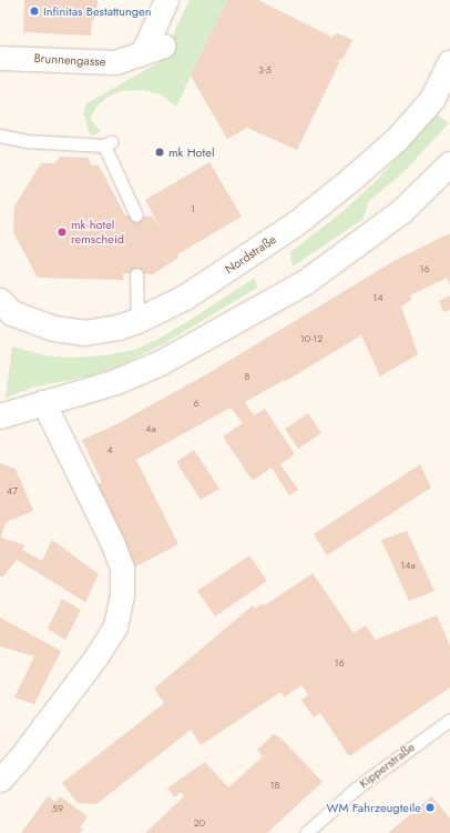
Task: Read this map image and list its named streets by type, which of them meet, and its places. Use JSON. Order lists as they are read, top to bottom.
{
  "streets": {
    "main road": ["Nordstraße"],
    "street": ["Brunnengasse"],
    "lane": ["Kipperstraße"]
  },
  "places": [
    "Infinitas Bestattungen",
    "mk Hotel",
    "mk hotel remscheid",
    "WM Fahrzeugteile"
  ],
  "house_numbers": [
    "3-5",
    "1",
    "16",
    "14",
    "10-12",
    "8",
    "6",
    "4a",
    "4",
    "47",
    "14a",
    "16",
    "18",
    "59",
    "20"
  ]
}
